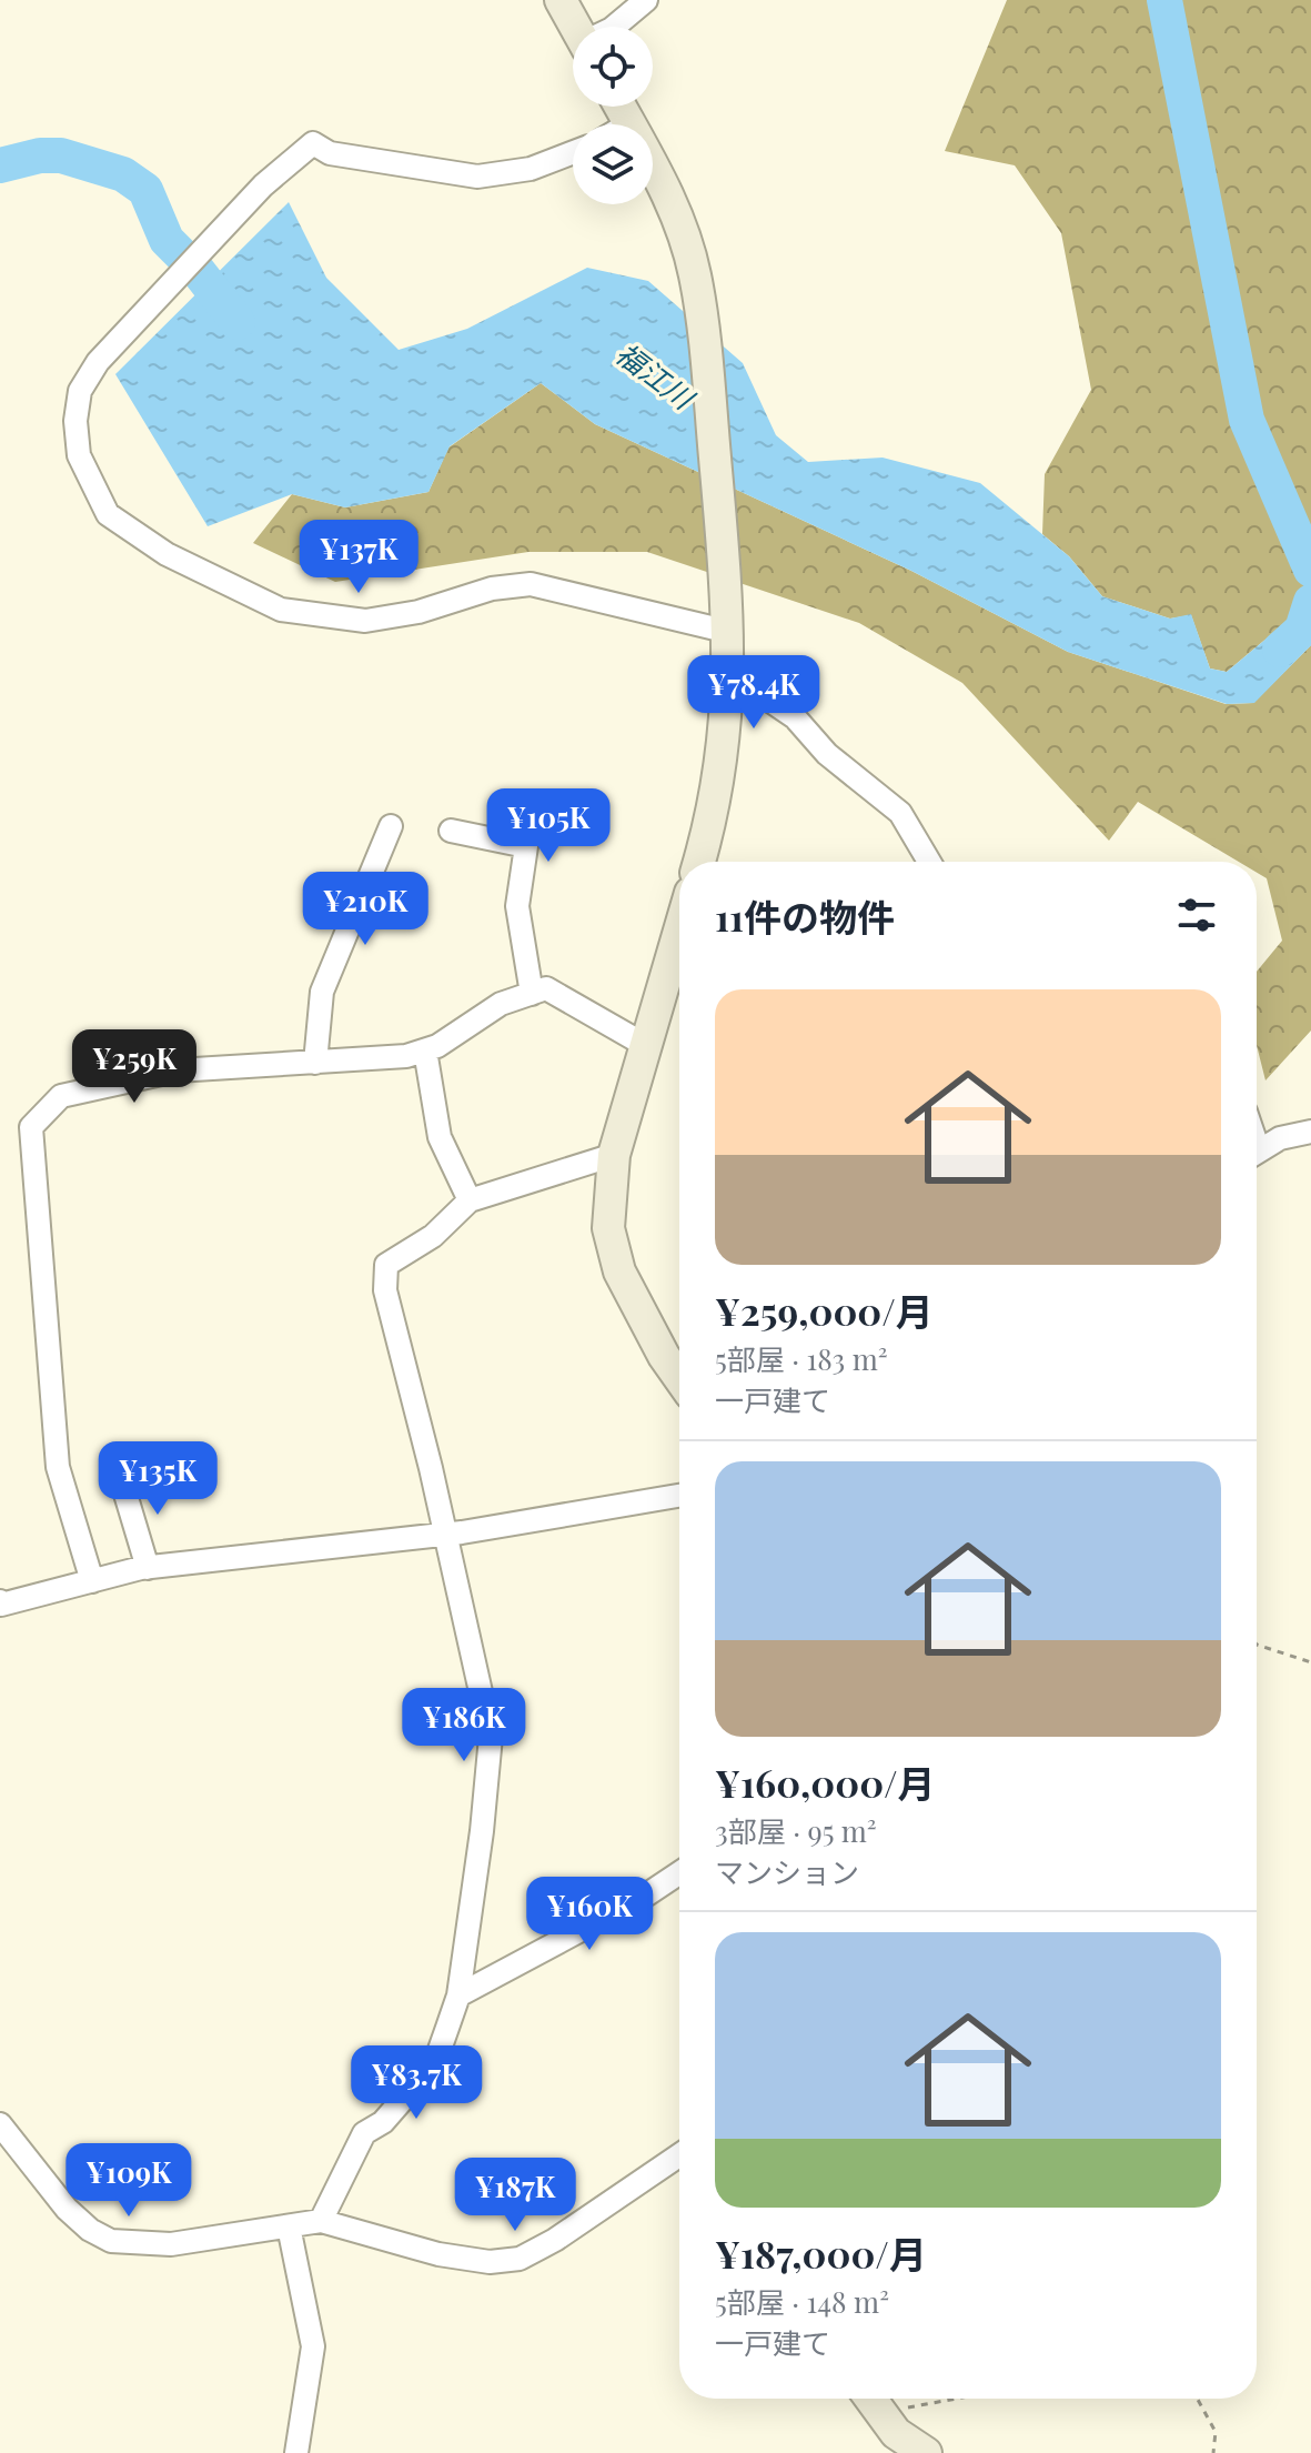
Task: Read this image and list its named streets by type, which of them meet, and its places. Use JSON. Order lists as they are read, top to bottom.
{
  "water": ["福江川"],
  "page": {
    "price": [
      "¥137K",
      "¥78.4K",
      "¥105K",
      "¥210K",
      "¥259K",
      "¥135K",
      "¥186K",
      "¥160K",
      "¥83.7K",
      "¥109K",
      "¥187K"
    ],
    "heading": "11件の物件",
    "list": [
      {
        "name": "¥259,000/月",
        "note": "5部屋 · 183 m² · 一戸建て"
      },
      {
        "name": "¥160,000/月",
        "note": "3部屋 · 95 m² · マンション"
      },
      {
        "name": "¥187,000/月",
        "note": "5部屋 · 148 m² · 一戸建て"
      }
    ]
  }
}
